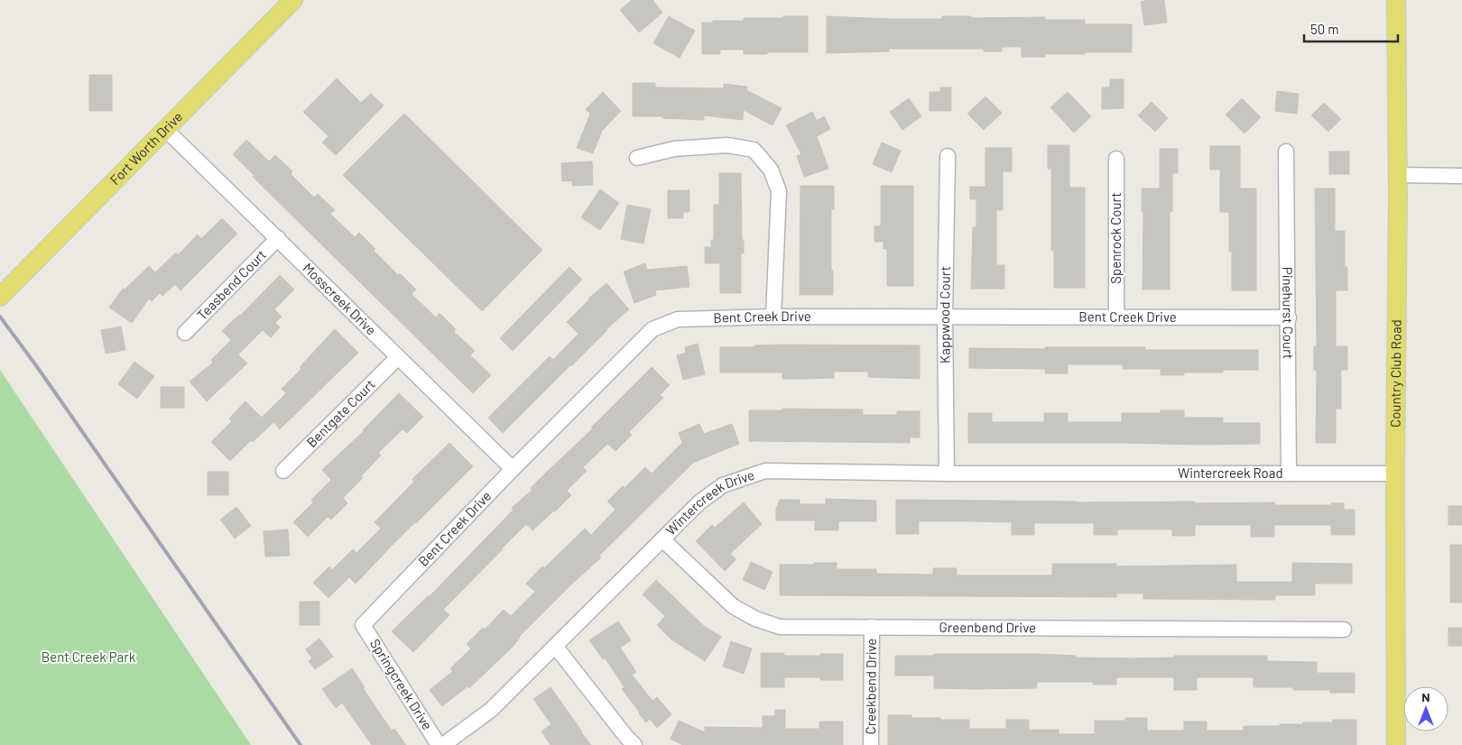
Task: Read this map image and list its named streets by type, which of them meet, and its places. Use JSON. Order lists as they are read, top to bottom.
{
  "streets": {
    "main road": ["Fort Worth Drive", "Country Club Road"],
    "street": [
      "Spenrock Court",
      "Teasbend Court",
      "Mosscreek Drive",
      "Pinehurst Court",
      "Kappwood Court",
      "Bent Creek Drive",
      "Bentgate Court",
      "Wintercreek Road",
      "Wintercreek Drive",
      "Greenbend Drive",
      "Springcreek Drive",
      "Creekbend Drive"
    ]
  },
  "crossings": [
    ["Fort Worth Drive", "Mosscreek Drive"],
    ["Spenrock Court", "Bent Creek Drive"],
    ["Teasbend Court", "Mosscreek Drive"],
    ["Mosscreek Drive", "Bent Creek Drive"],
    ["Mosscreek Drive", "Bentgate Court"],
    ["Pinehurst Court", "Bent Creek Drive"],
    ["Pinehurst Court", "Wintercreek Road"],
    ["Kappwood Court", "Bent Creek Drive"],
    ["Kappwood Court", "Wintercreek Drive"],
    ["Bent Creek Drive", "Springcreek Drive"],
    ["Country Club Road", "Wintercreek Road"],
    ["Wintercreek Road", "Wintercreek Drive"],
    ["Wintercreek Drive", "Greenbend Drive"],
    ["Greenbend Drive", "Creekbend Drive"]
  ],
  "parks": ["Bent Creek Park"],
  "scale_bar": "50 m",
  "north": "top"
}
